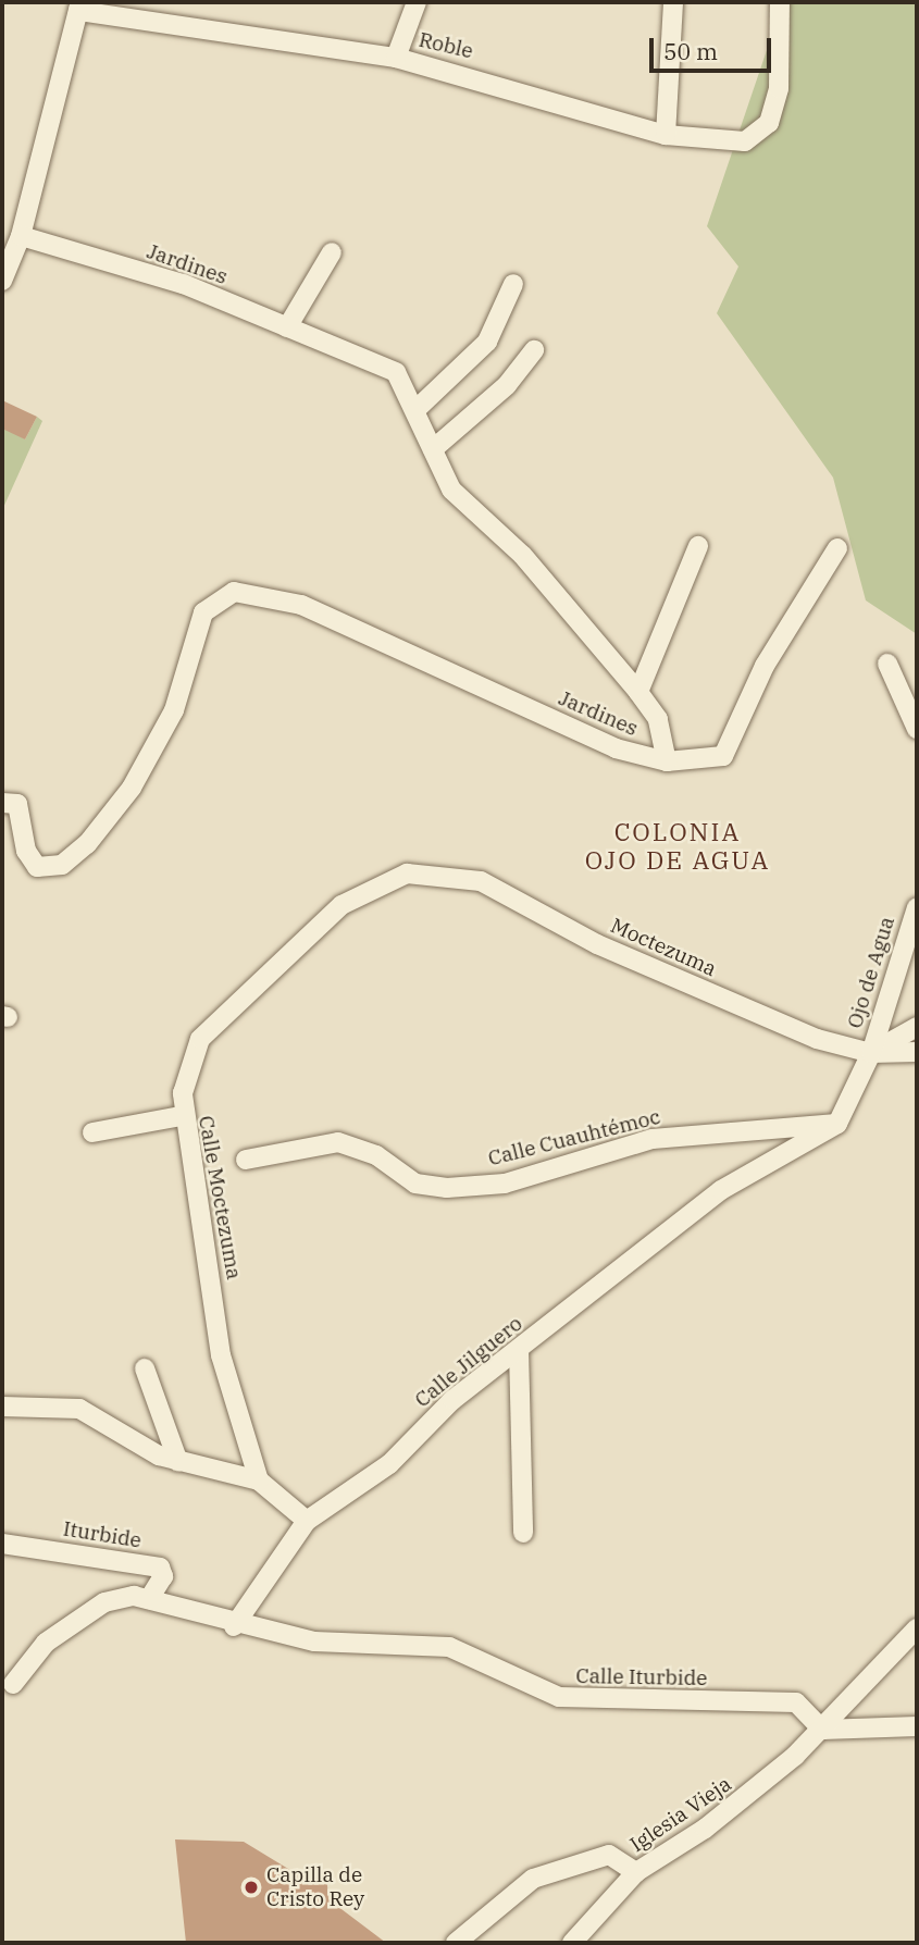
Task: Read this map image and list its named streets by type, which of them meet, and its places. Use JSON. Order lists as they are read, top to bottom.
{
  "streets": {
    "street": [
      "Roble",
      "Jardines",
      "Moctezuma",
      "Ojo de Agua",
      "Calle Cuauhtémoc",
      "Calle Moctezuma",
      "Calle Jilguero",
      "Iturbide",
      "Calle Iturbide",
      "Iglesia Vieja"
    ]
  },
  "crossings": [
    ["Moctezuma", "Ojo de Agua"],
    ["Moctezuma", "Calle Moctezuma"],
    ["Calle Cuauhtémoc", "Calle Jilguero"],
    ["Calle Iturbide", "Iglesia Vieja"]
  ],
  "districts": ["COLONIA OJO DE AGUA"],
  "places": ["Capilla de Cristo Rey"],
  "scale_bar": "50 m"
}
